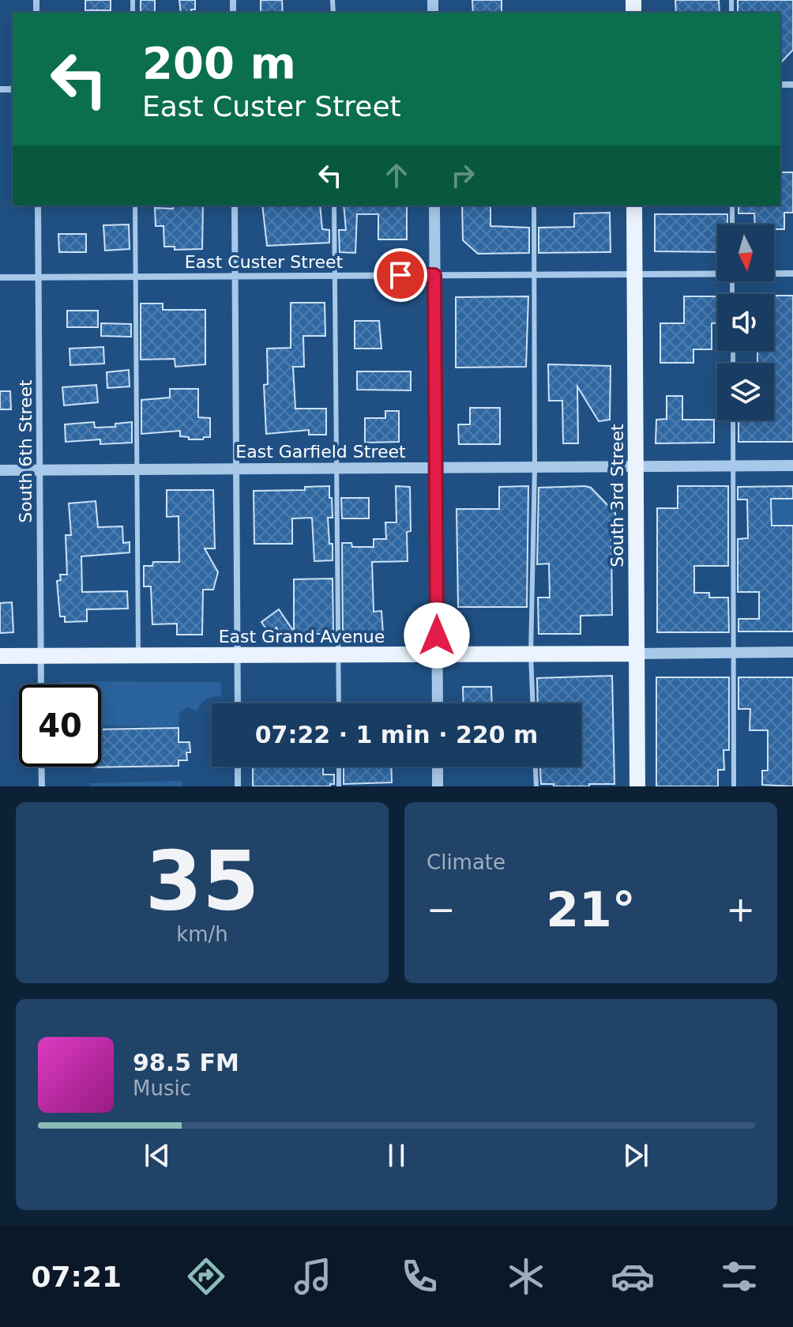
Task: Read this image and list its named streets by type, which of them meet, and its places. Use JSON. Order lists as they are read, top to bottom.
{
  "streets": {
    "main road": ["South 3rd Street", "East Grand Avenue"],
    "street": ["East Custer Street", "South 6th Street", "East Garfield Street"]
  },
  "crossings": [
    ["East Custer Street", "South 6th Street"],
    ["East Custer Street", "South 3rd Street"],
    ["South 6th Street", "East Garfield Street"],
    ["South 6th Street", "East Grand Avenue"],
    ["East Garfield Street", "South 3rd Street"],
    ["South 3rd Street", "East Grand Avenue"]
  ],
  "north": "bottom",
  "page": {
    "turn": ["200 m", "East Custer Street"],
    "limit": "40",
    "trip": "07:22 · 1 min · 220 m",
    "tile": [
      ["35", "km/h"],
      "Climate"
    ],
    "heat": ["−", "21°", "+"],
    "song": ["98.5 FM", "Music"],
    "tabs": "07:21"
  }
}
